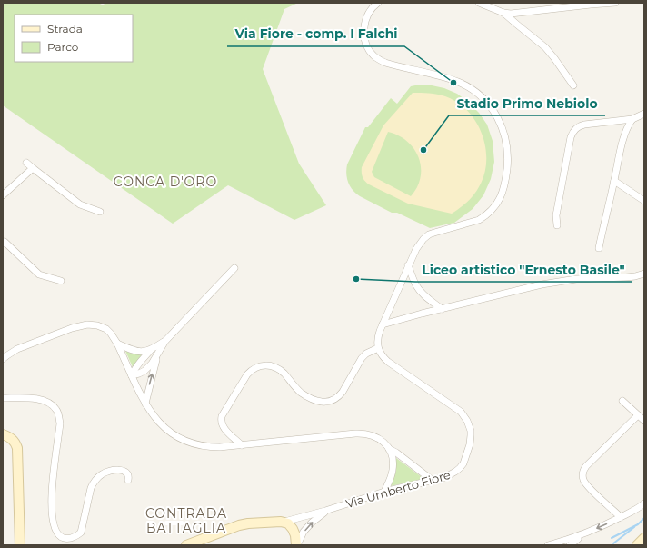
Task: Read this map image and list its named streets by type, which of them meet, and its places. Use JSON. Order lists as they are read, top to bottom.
{
  "streets": {
    "street": ["Via Umberto Fiore"]
  },
  "districts": ["CONCA D'ORO", "CONTRADA BATTAGLIA"],
  "places": ["Via Fiore - comp. I Falchi", "Stadio Primo Nebiolo", "Liceo artistico \"Ernesto Basile\""],
  "legend": ["Strada", "Parco"]
}
